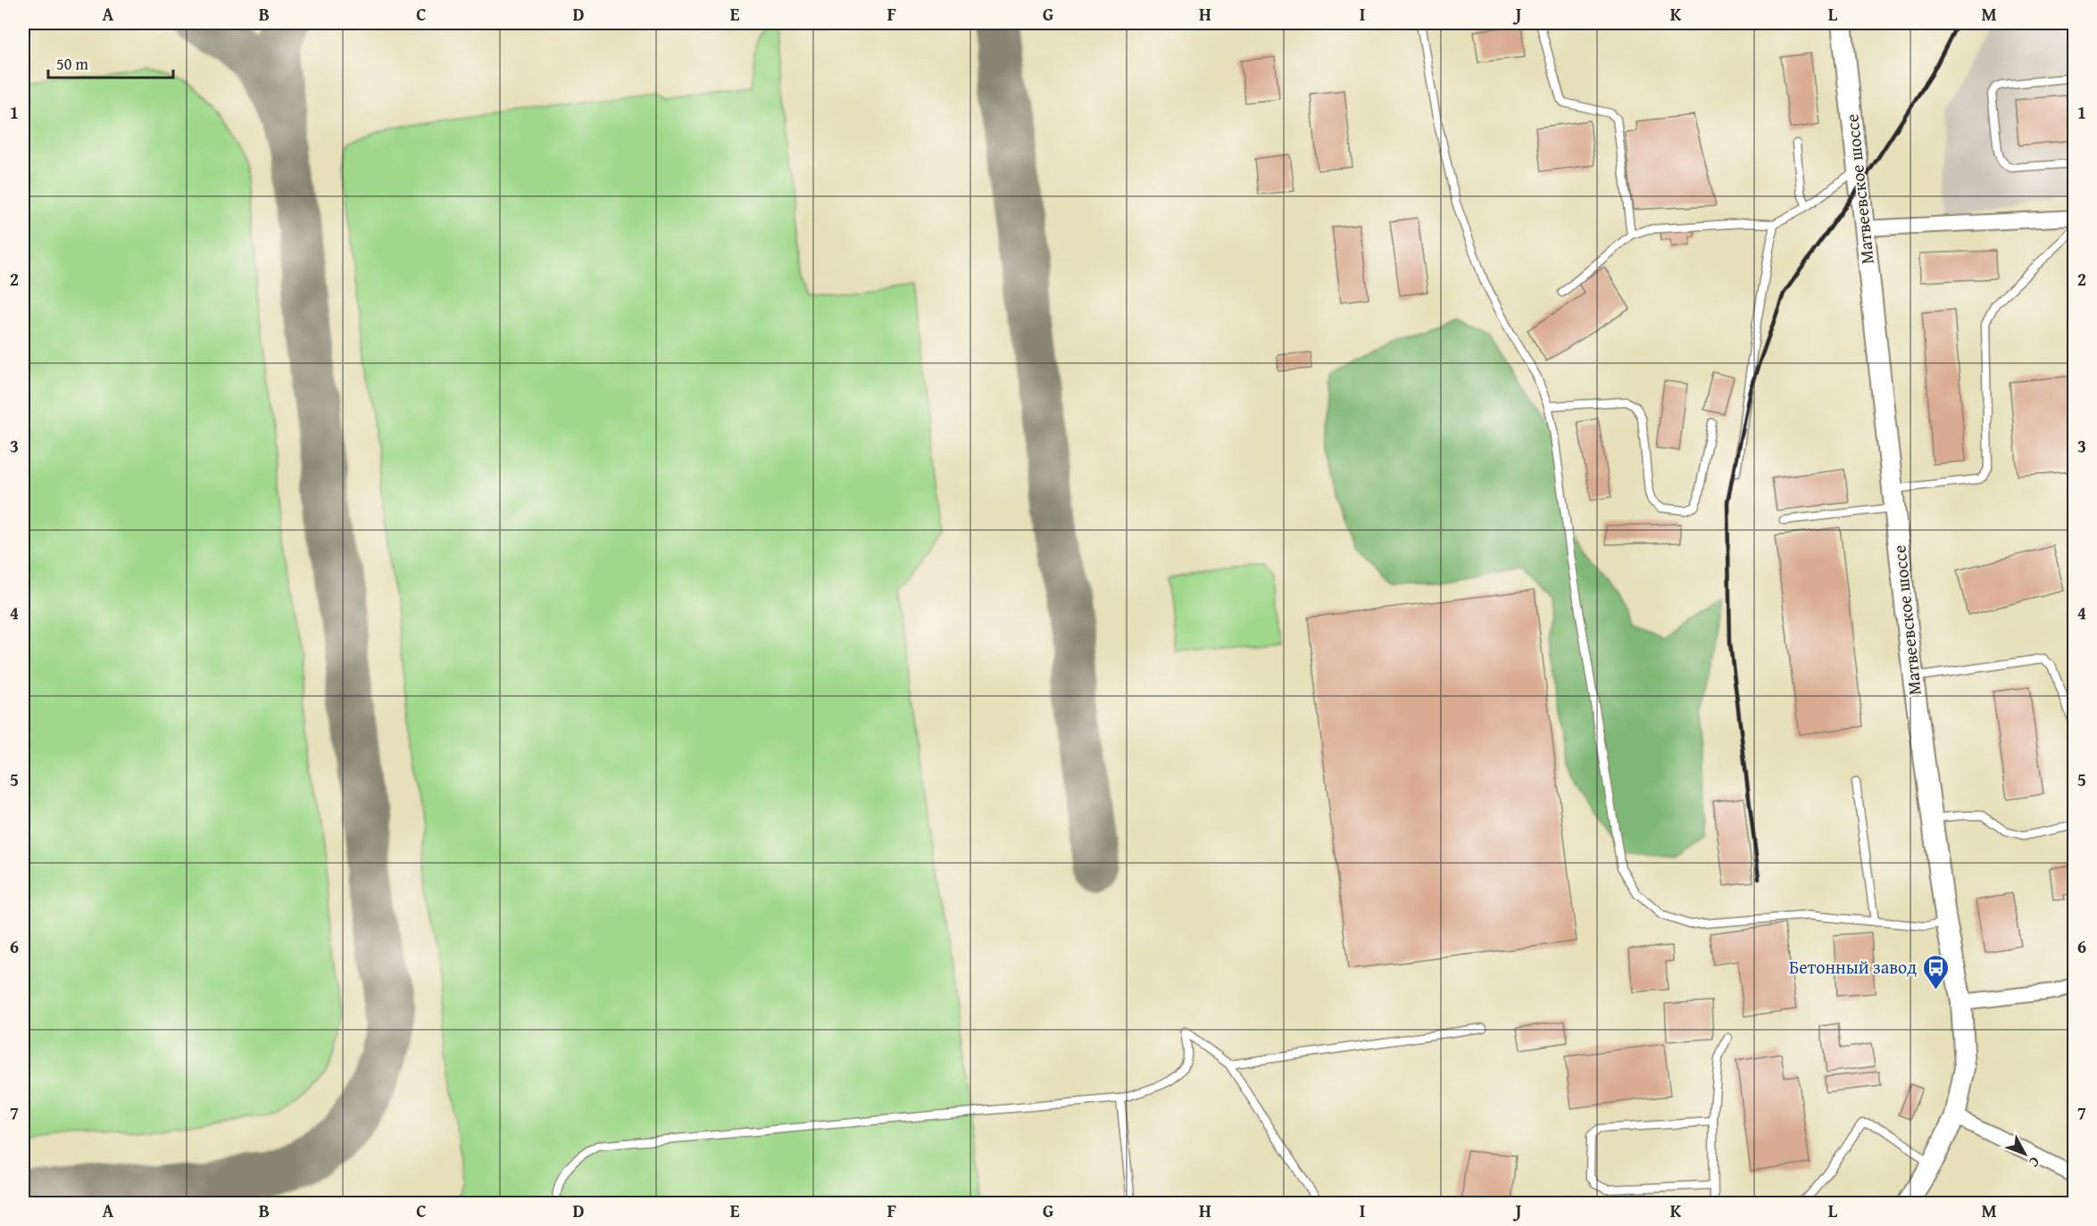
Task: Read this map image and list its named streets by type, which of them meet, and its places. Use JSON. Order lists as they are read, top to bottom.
{
  "streets": {
    "main road": ["Матвеевское шоссе"]
  },
  "places": {
    "bus stop": ["Бетонный завод"]
  },
  "scale_bar": "50 m",
  "north": "bottom right",
  "grid": {
    "columns": [
      "A",
      "B",
      "C",
      "D",
      "E",
      "F",
      "G",
      "H",
      "I",
      "J",
      "K",
      "L",
      "M"
    ],
    "rows": [
      "1",
      "2",
      "3",
      "4",
      "5",
      "6",
      "7"
    ]
  }
}
